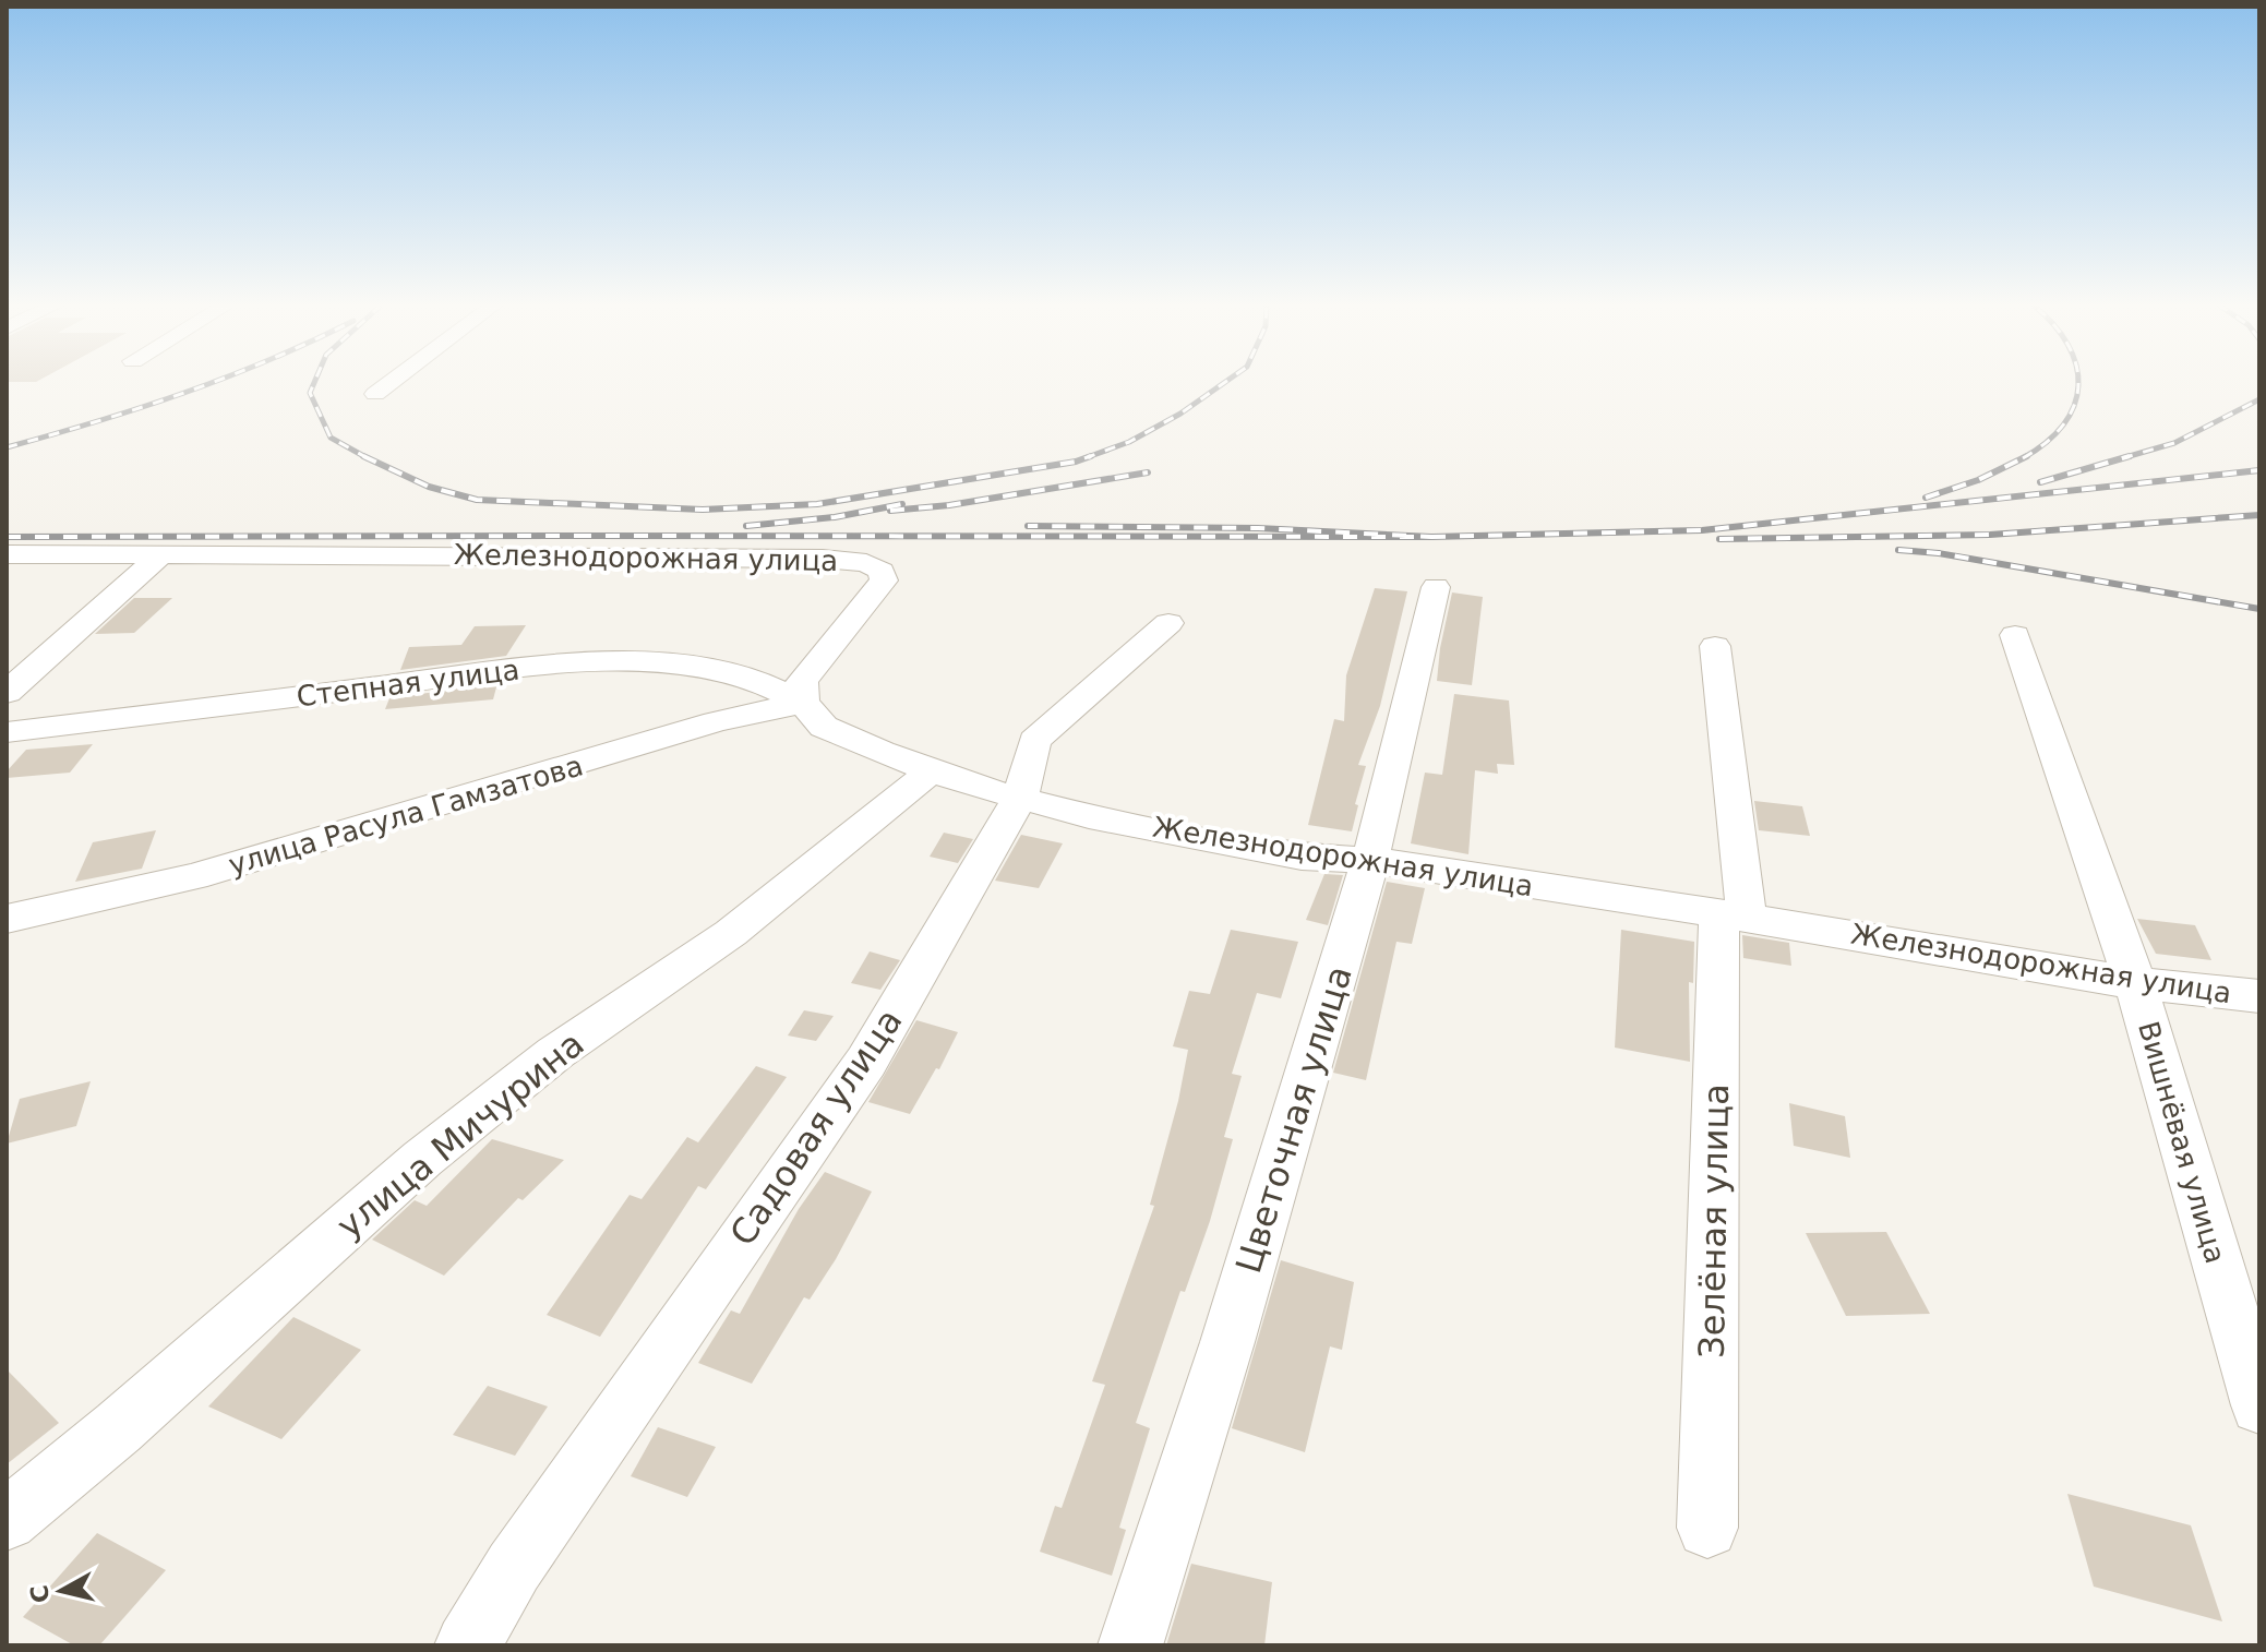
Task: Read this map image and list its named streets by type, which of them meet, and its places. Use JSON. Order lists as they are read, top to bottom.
{
  "streets": {
    "street": [
      "Железнодорожная улица",
      "Степная улица",
      "улица Расула Гамзатова",
      "Цветочная улица",
      "Садовая улица",
      "улица Мичурина",
      "Вишнёвая улица",
      "Зелёная улица"
    ]
  },
  "crossings": [
    ["Железнодорожная улица", "Степная улица"],
    ["Железнодорожная улица", "улица Расула Гамзатова"],
    ["Железнодорожная улица", "Цветочная улица"],
    ["Железнодорожная улица", "Садовая улица"],
    ["Железнодорожная улица", "улица Мичурина"],
    ["Железнодорожная улица", "Вишнёвая улица"],
    ["Железнодорожная улица", "Зелёная улица"],
    ["Степная улица", "улица Расула Гамзатова"]
  ],
  "north": "left"
}
